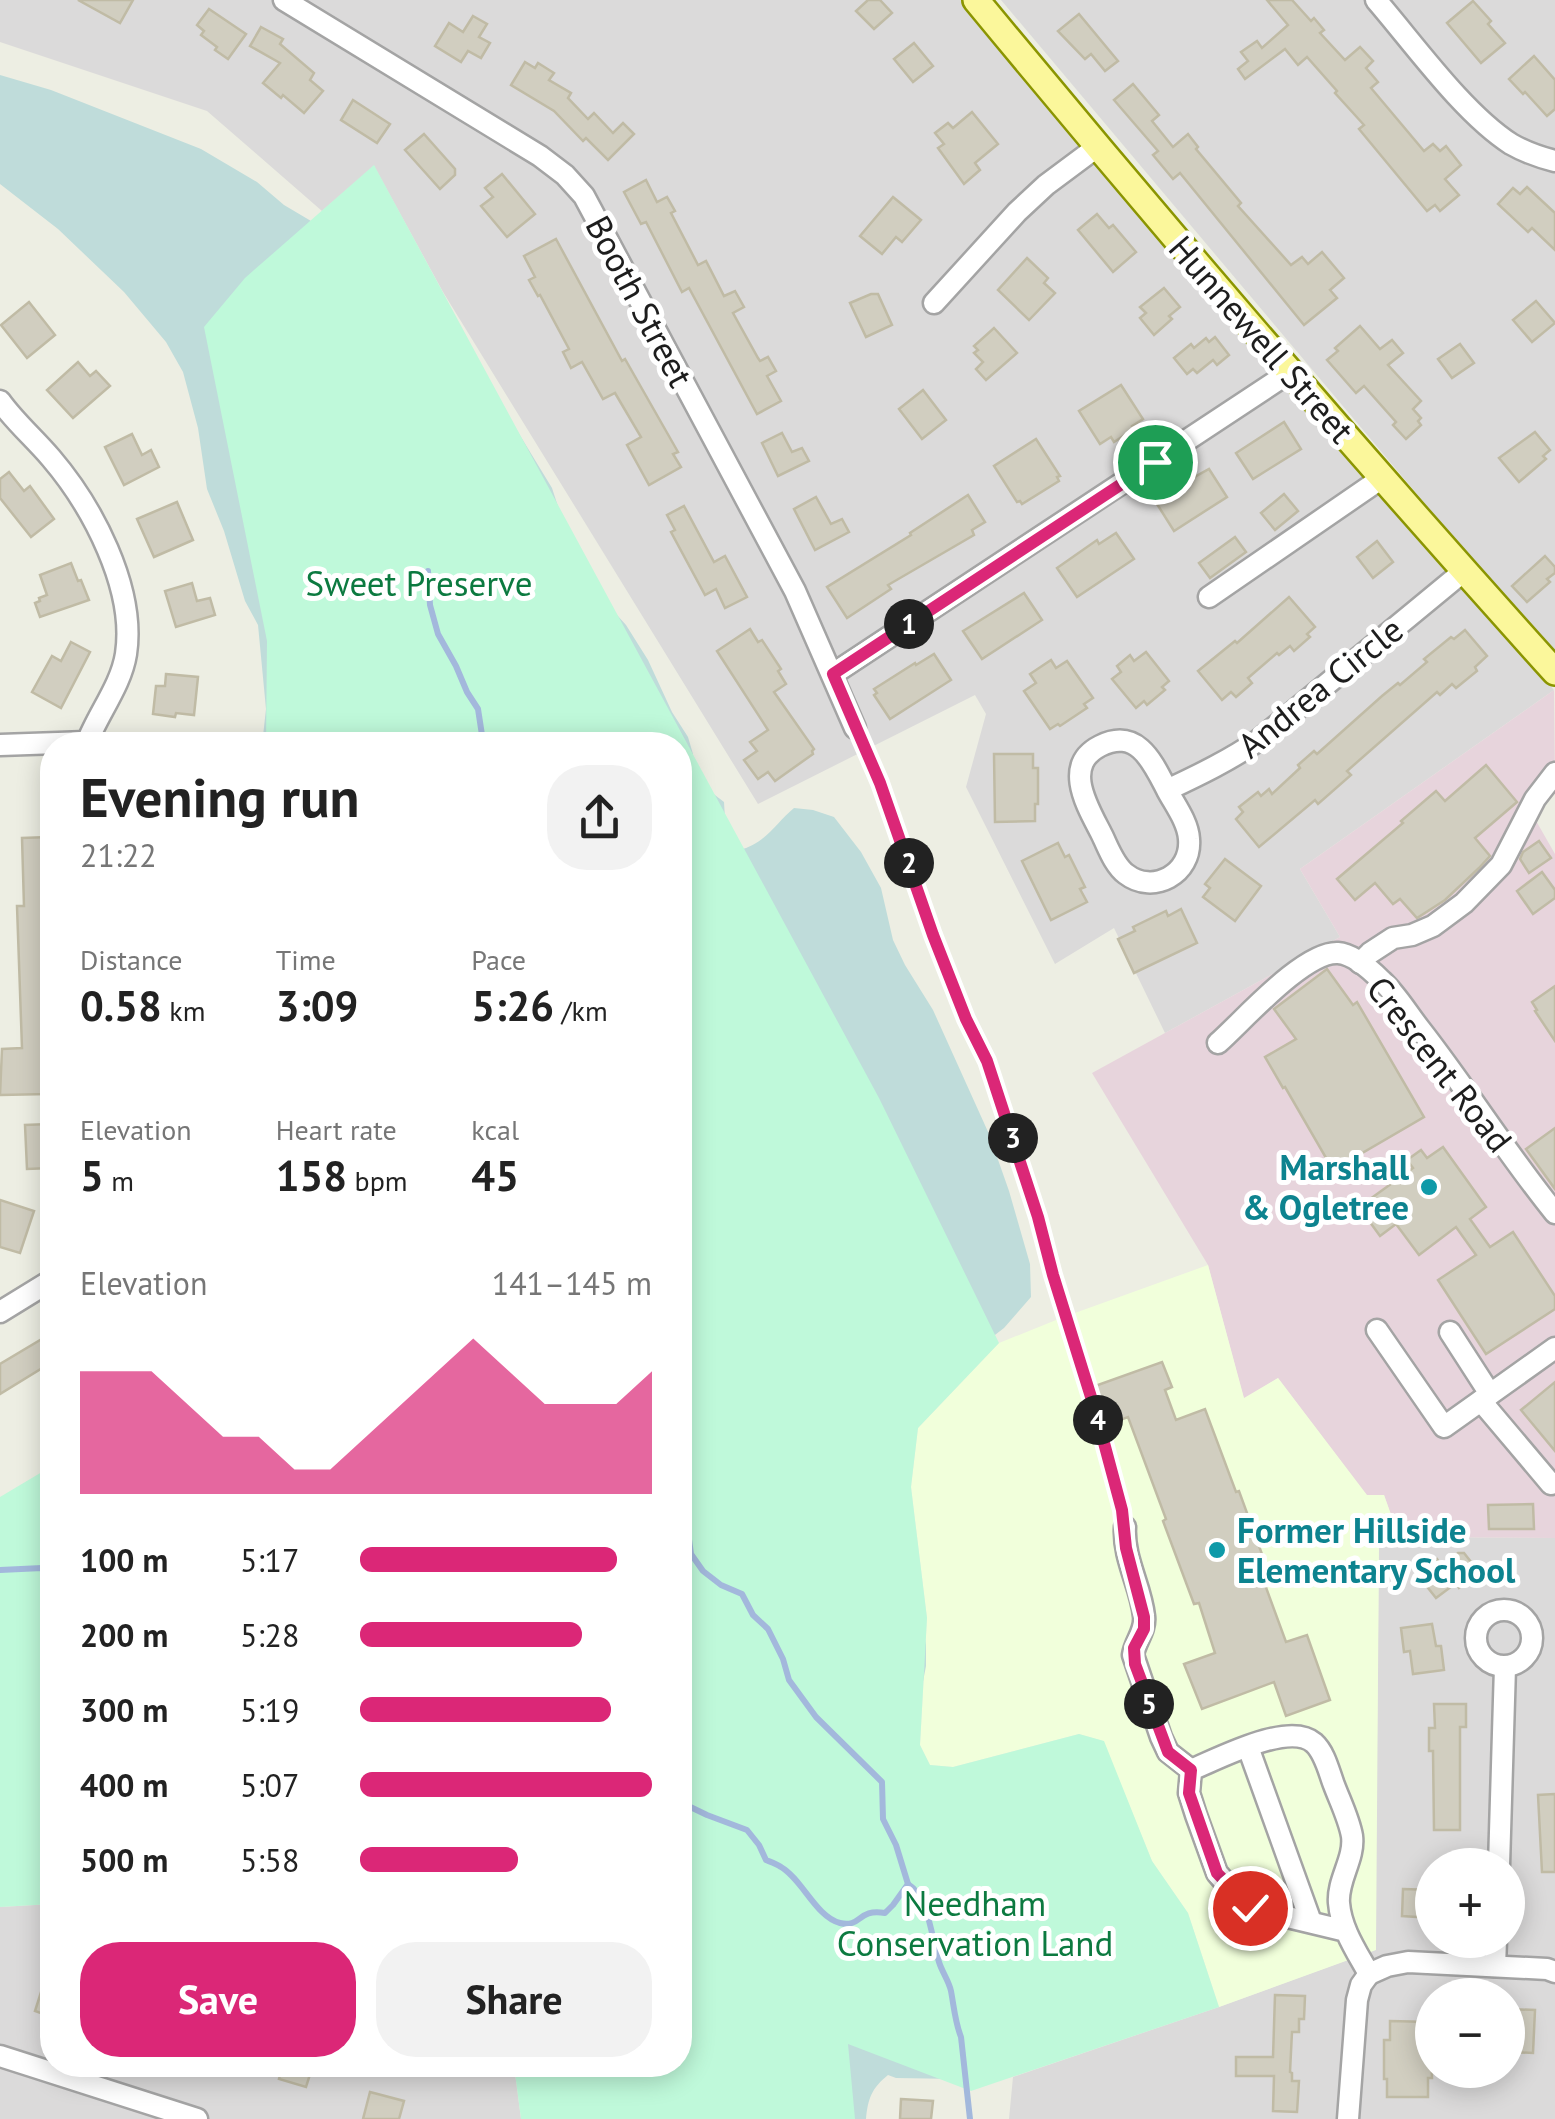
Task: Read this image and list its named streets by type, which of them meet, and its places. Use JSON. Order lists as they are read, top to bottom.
{
  "streets": {
    "main road": ["Hunnewell Street"],
    "street": ["Booth Street", "Andrea Circle", "Crescent Road"]
  },
  "crossings": [
    ["Hunnewell Street", "Andrea Circle"]
  ],
  "parks": ["Sweet Preserve", "Needham Conservation Land"],
  "places": ["Marshall & Ogletree", "Former Hillside Elementary School"],
  "page": {
    "pins": [
      "1",
      "2",
      "3",
      "4",
      "5"
    ],
    "heading": ["Evening run", "21:22"],
    "stats": [
      ["Distance", "0.58 km"],
      ["Time", "3:09"],
      ["Pace", "5:26 /km"],
      ["Elevation", "5 m"],
      ["Heart rate", "158 bpm"],
      ["kcal", "45"]
    ],
    "chart": ["Elevation", "141–145 m"],
    "list": [
      {
        "name": "100 m",
        "note": "5:17"
      },
      {
        "name": "200 m",
        "note": "5:28"
      },
      {
        "name": "300 m",
        "note": "5:19"
      },
      {
        "name": "400 m",
        "note": "5:07"
      },
      {
        "name": "500 m",
        "note": "5:58"
      }
    ],
    "map_buttons": ["+", "−"],
    "buttons": ["Save", "Share"]
  }
}
